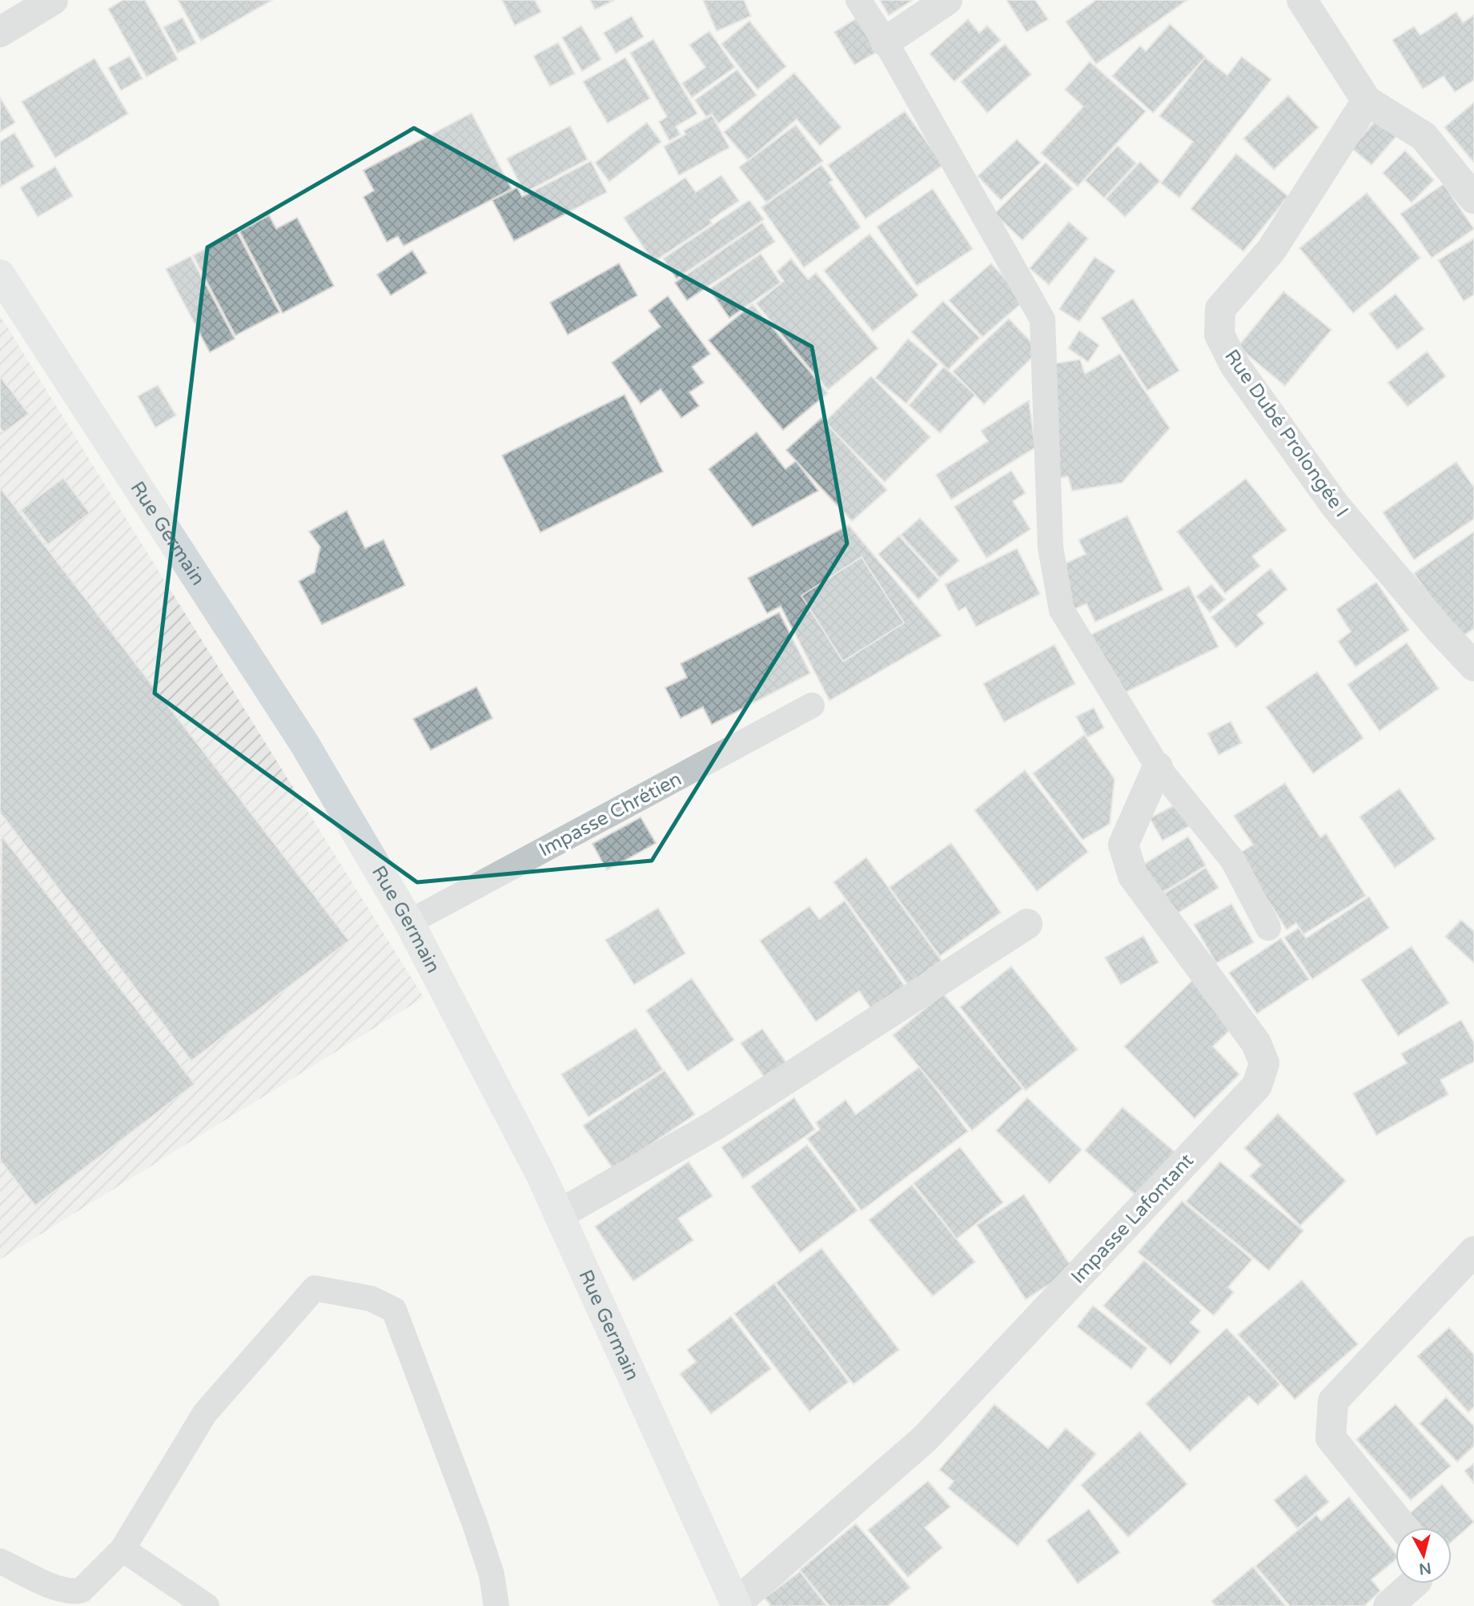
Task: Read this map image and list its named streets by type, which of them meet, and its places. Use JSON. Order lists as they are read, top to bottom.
{
  "streets": {
    "street": ["Rue Dubé Prolongée I", "Rue Germain", "Impasse Lafontant"],
    "lane": ["Impasse Chrétien"]
  },
  "crossings": [
    ["Rue Germain", "Impasse Chrétien"],
    ["Rue Germain", "Impasse Lafontant"]
  ],
  "north": "bottom"
}
